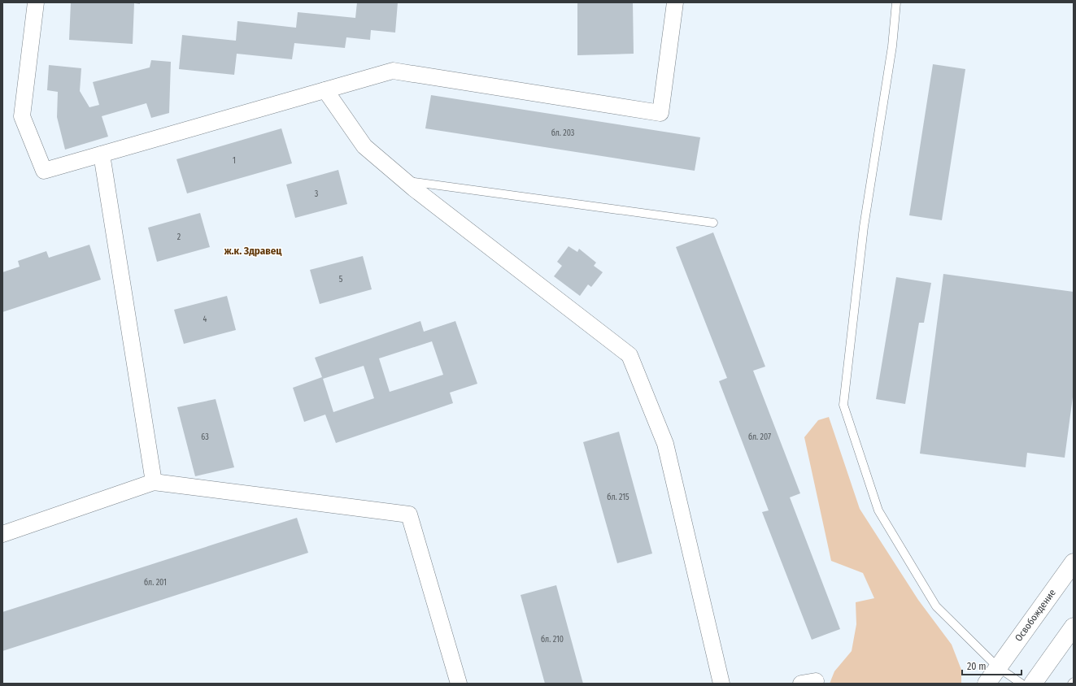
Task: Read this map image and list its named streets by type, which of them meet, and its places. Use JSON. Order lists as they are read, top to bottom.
{
  "streets": {
    "street": ["Освобождение"]
  },
  "districts": ["ж.к. Здравец"],
  "house_numbers": [
    "бл. 203",
    "1",
    "3",
    "2",
    "5",
    "4",
    "63",
    "бл. 207",
    "бл. 215",
    "бл. 201",
    "бл. 210"
  ],
  "scale_bar": "20 m"
}
